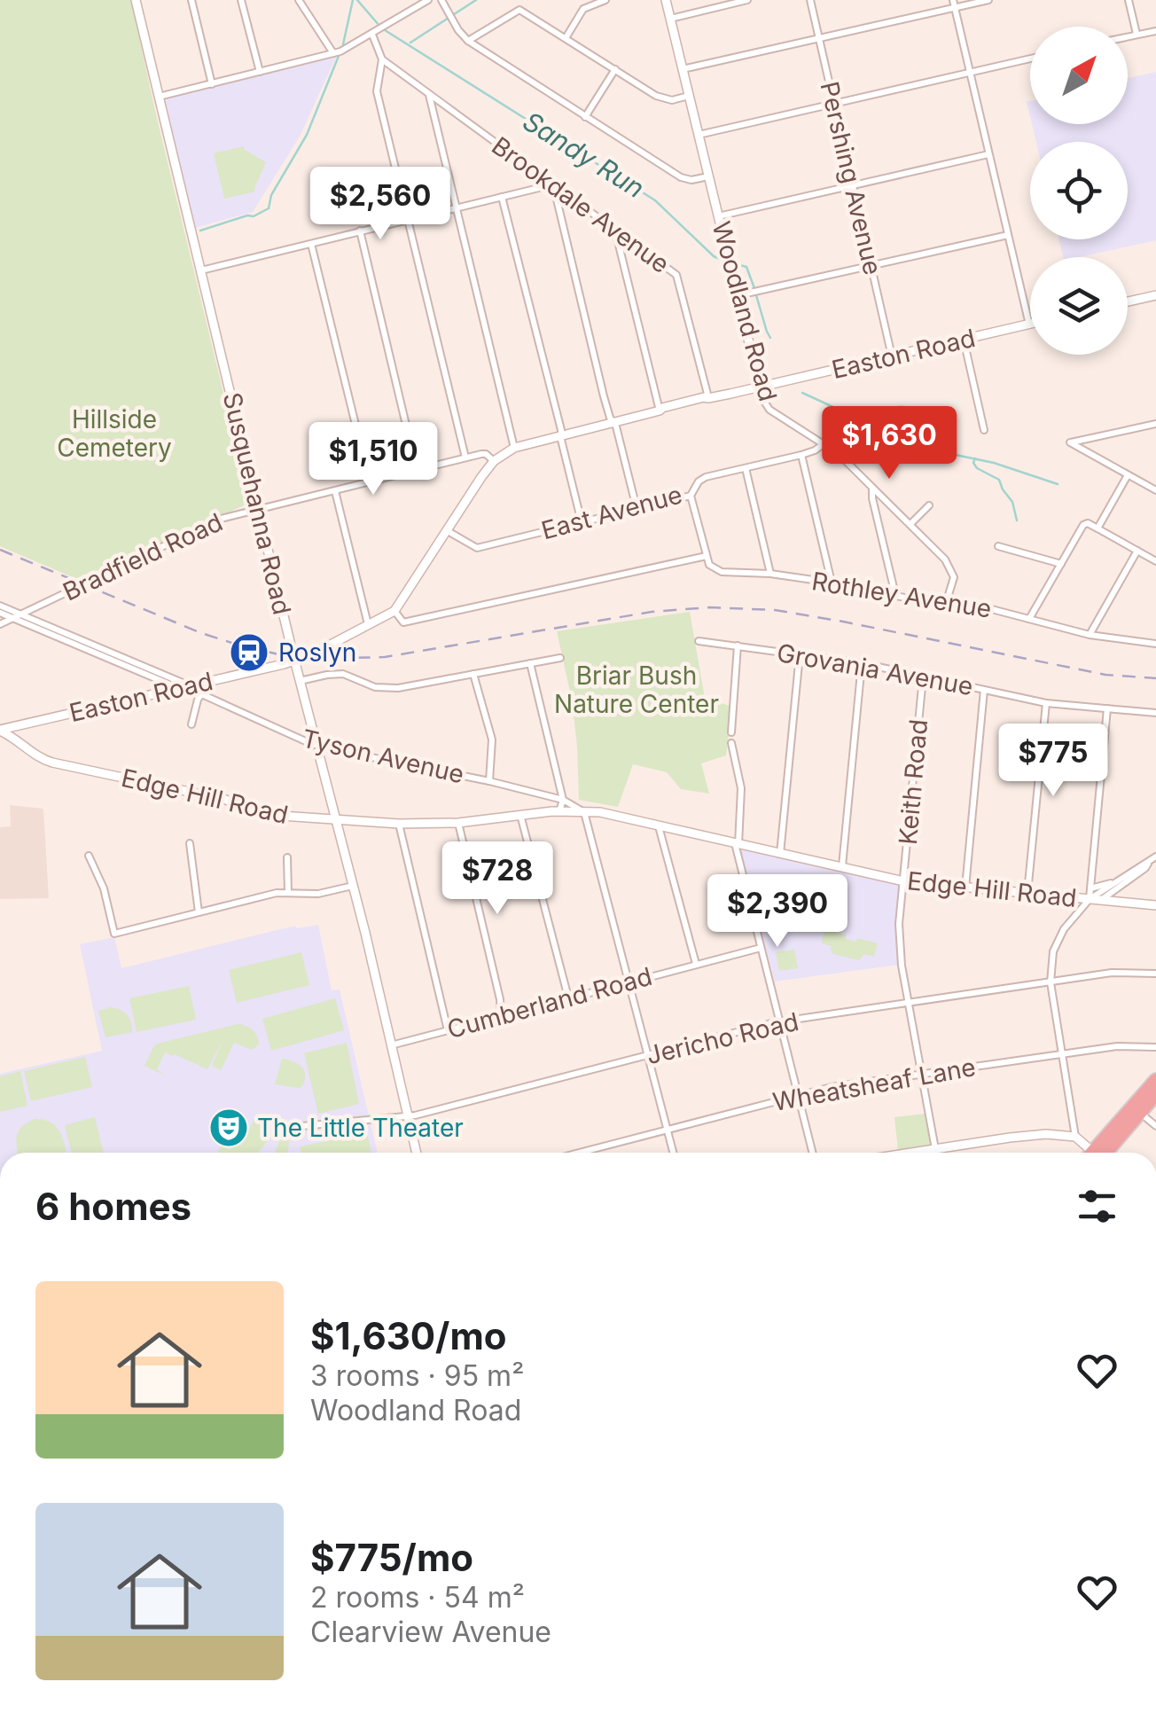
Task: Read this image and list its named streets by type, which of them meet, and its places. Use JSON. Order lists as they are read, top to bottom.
{
  "streets": {
    "main road": [
      "Woodland Road",
      "Easton Road",
      "Susquehanna Road",
      "Edge Hill Road"
    ],
    "street": [
      "Pershing Avenue",
      "Brookdale Avenue",
      "East Avenue",
      "Bradfield Road",
      "Rothley Avenue",
      "Grovania Avenue",
      "Tyson Avenue",
      "Keith Road",
      "Cumberland Road",
      "Jericho Road",
      "Wheatsheaf Lane"
    ]
  },
  "crossings": [
    ["Pershing Avenue", "Easton Road"],
    ["Brookdale Avenue", "Easton Road"],
    ["Woodland Road", "Easton Road"],
    ["Woodland Road", "East Avenue"],
    ["Woodland Road", "Rothley Avenue"],
    ["Easton Road", "Susquehanna Road"],
    ["Easton Road", "East Avenue"],
    ["Easton Road", "Bradfield Road"],
    ["Easton Road", "Tyson Avenue"],
    ["Easton Road", "Edge Hill Road"],
    ["Susquehanna Road", "Bradfield Road"],
    ["Susquehanna Road", "Edge Hill Road"],
    ["Susquehanna Road", "Cumberland Road"],
    ["Susquehanna Road", "Jericho Road"],
    ["Bradfield Road", "Tyson Avenue"],
    ["Grovania Avenue", "Keith Road"],
    ["Tyson Avenue", "Edge Hill Road"],
    ["Keith Road", "Edge Hill Road"],
    ["Keith Road", "Jericho Road"],
    ["Keith Road", "Wheatsheaf Lane"]
  ],
  "water": ["Sandy Run"],
  "parks": ["Hillside Cemetery", "Briar Bush Nature Center"],
  "places": {
    "station": ["Roslyn"],
    "theatre": ["The Little Theater"]
  },
  "north": "top right",
  "page": {
    "price": [
      "$2,560",
      "$1,630",
      "$1,510",
      "$775",
      "$728",
      "$2,390"
    ],
    "heading": "6 homes",
    "list": [
      {
        "name": "$1,630/mo",
        "note": "3 rooms · 95 m² · Woodland Road"
      },
      {
        "name": "$775/mo",
        "note": "2 rooms · 54 m² · Clearview Avenue"
      }
    ]
  }
}
